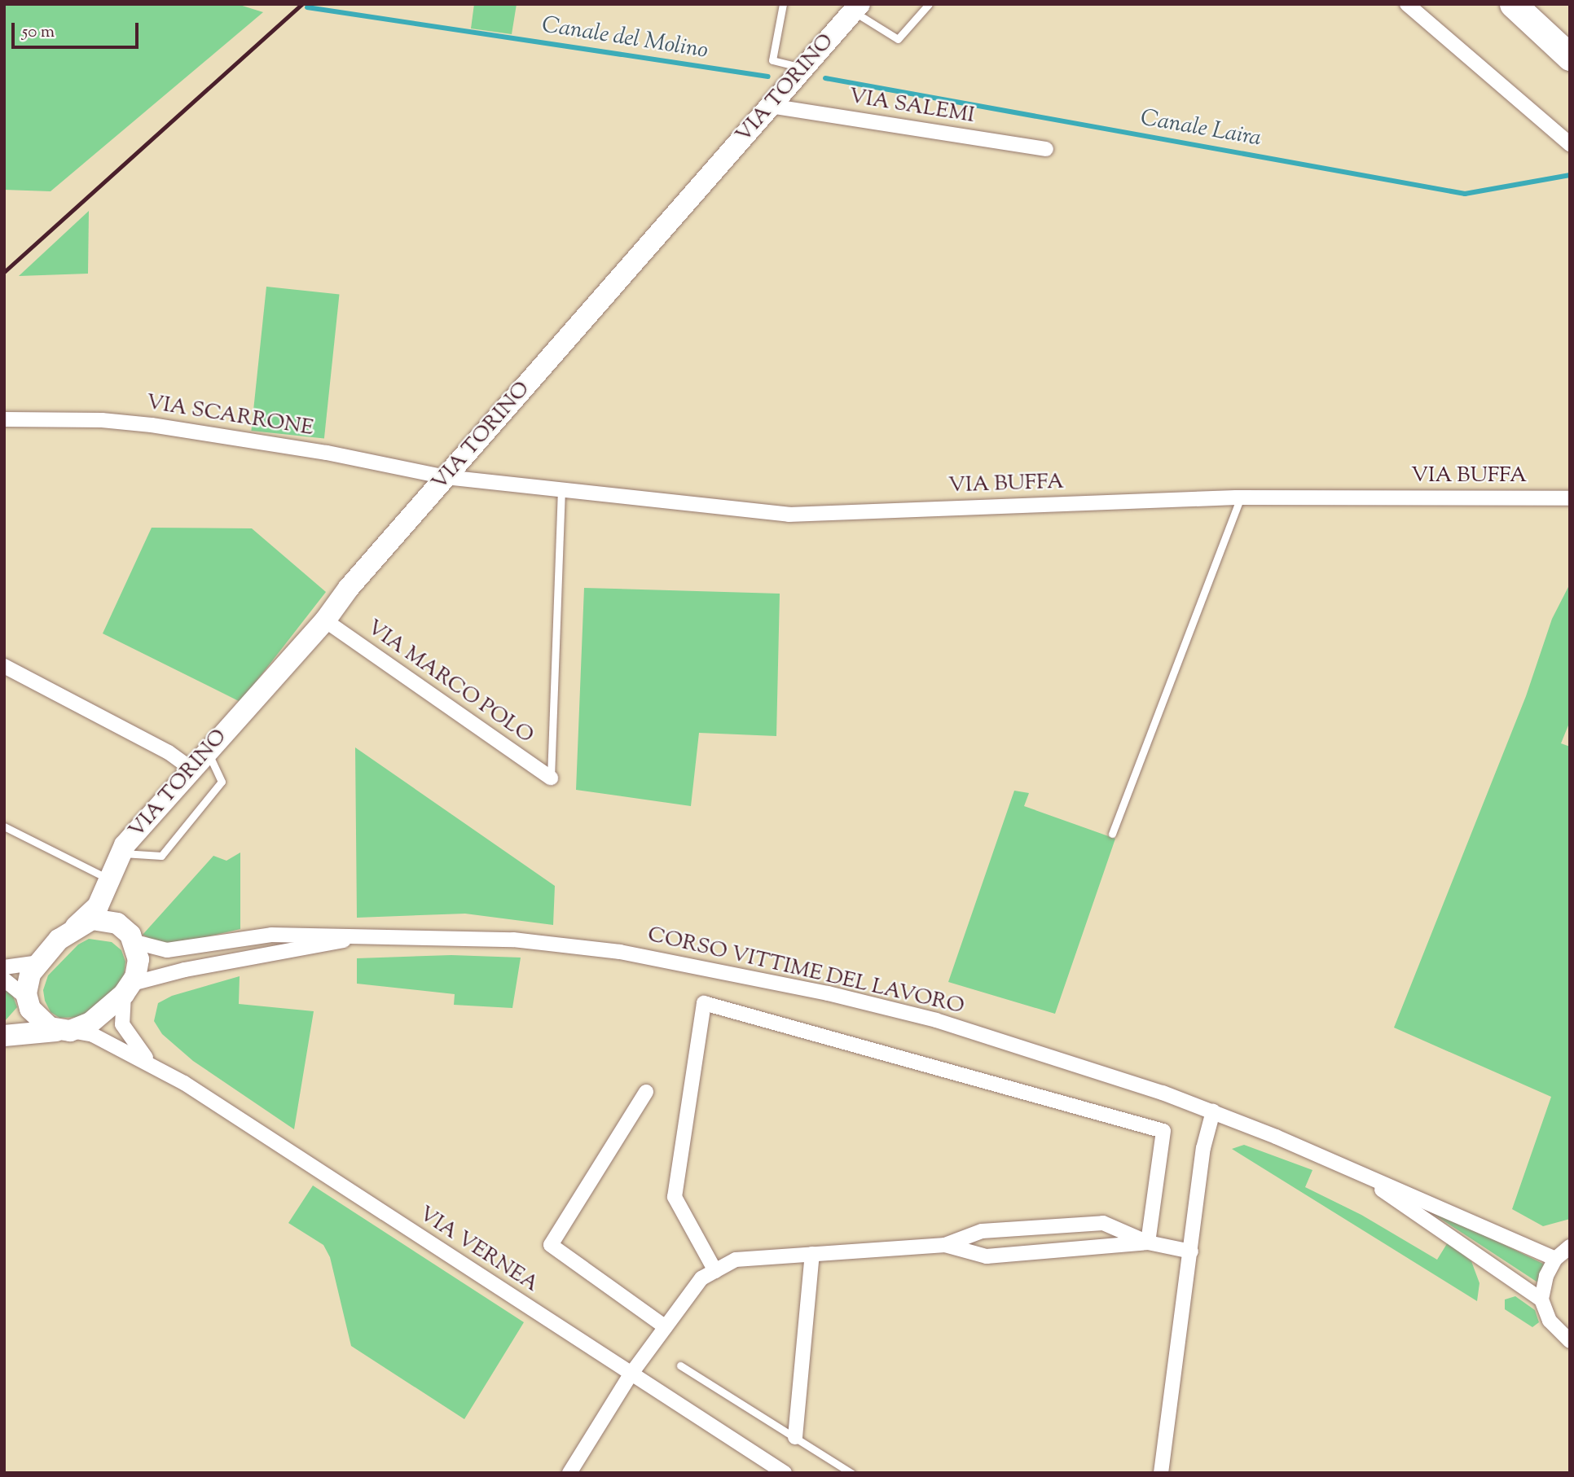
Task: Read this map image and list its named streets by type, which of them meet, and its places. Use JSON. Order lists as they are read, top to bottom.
{
  "streets": {
    "main road": ["VIA TORINO"],
    "street": [
      "VIA SALEMI",
      "VIA SCARRONE",
      "VIA BUFFA",
      "VIA MARCO POLO",
      "CORSO VITTIME DEL LAVORO",
      "VIA VERNEA"
    ]
  },
  "crossings": [
    ["VIA TORINO", "VIA SALEMI"],
    ["VIA TORINO", "VIA SCARRONE"],
    ["VIA TORINO", "VIA BUFFA"],
    ["VIA TORINO", "VIA MARCO POLO"],
    ["VIA SCARRONE", "VIA BUFFA"]
  ],
  "water": ["Canale del Molino", "Canale Laira"],
  "scale_bar": "50 m"
}
